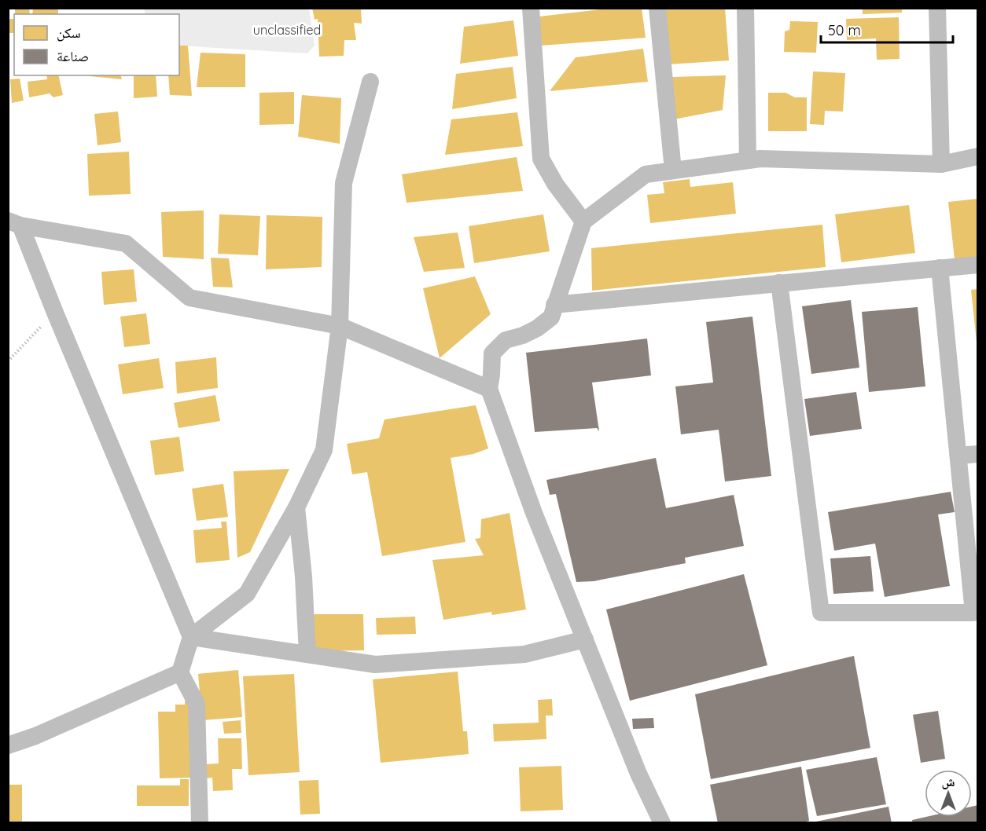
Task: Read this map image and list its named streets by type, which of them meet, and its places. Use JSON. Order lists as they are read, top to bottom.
{
  "parks": ["unclassified"],
  "legend": ["سكن", "صناعة"],
  "scale_bar": "50 m",
  "north": "top"
}
